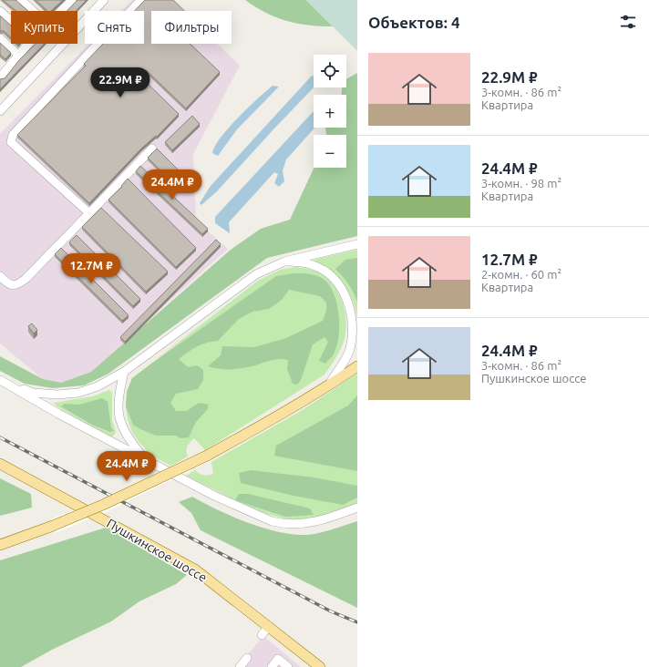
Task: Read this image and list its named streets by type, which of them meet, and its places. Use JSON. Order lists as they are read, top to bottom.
{
  "streets": {
    "main road": ["Пушкинское шоссе"]
  },
  "page": {
    "heading": "Объектов: 4",
    "chip": ["Купить", "Снять", "Фильтры"],
    "list": [
      {
        "name": "22.9M ₽",
        "note": "3-комн. · 86 m² · Квартира"
      },
      {
        "name": "24.4M ₽",
        "note": "3-комн. · 98 m² · Квартира"
      },
      {
        "name": "12.7M ₽",
        "note": "2-комн. · 60 m² · Квартира"
      },
      {
        "name": "24.4M ₽",
        "note": "3-комн. · 86 m² · Пушкинское шоссе"
      }
    ],
    "map_buttons": ["+", "−"],
    "price": [
      "22.9M ₽",
      "24.4M ₽",
      "12.7M ₽",
      "24.4M ₽"
    ]
  }
}
